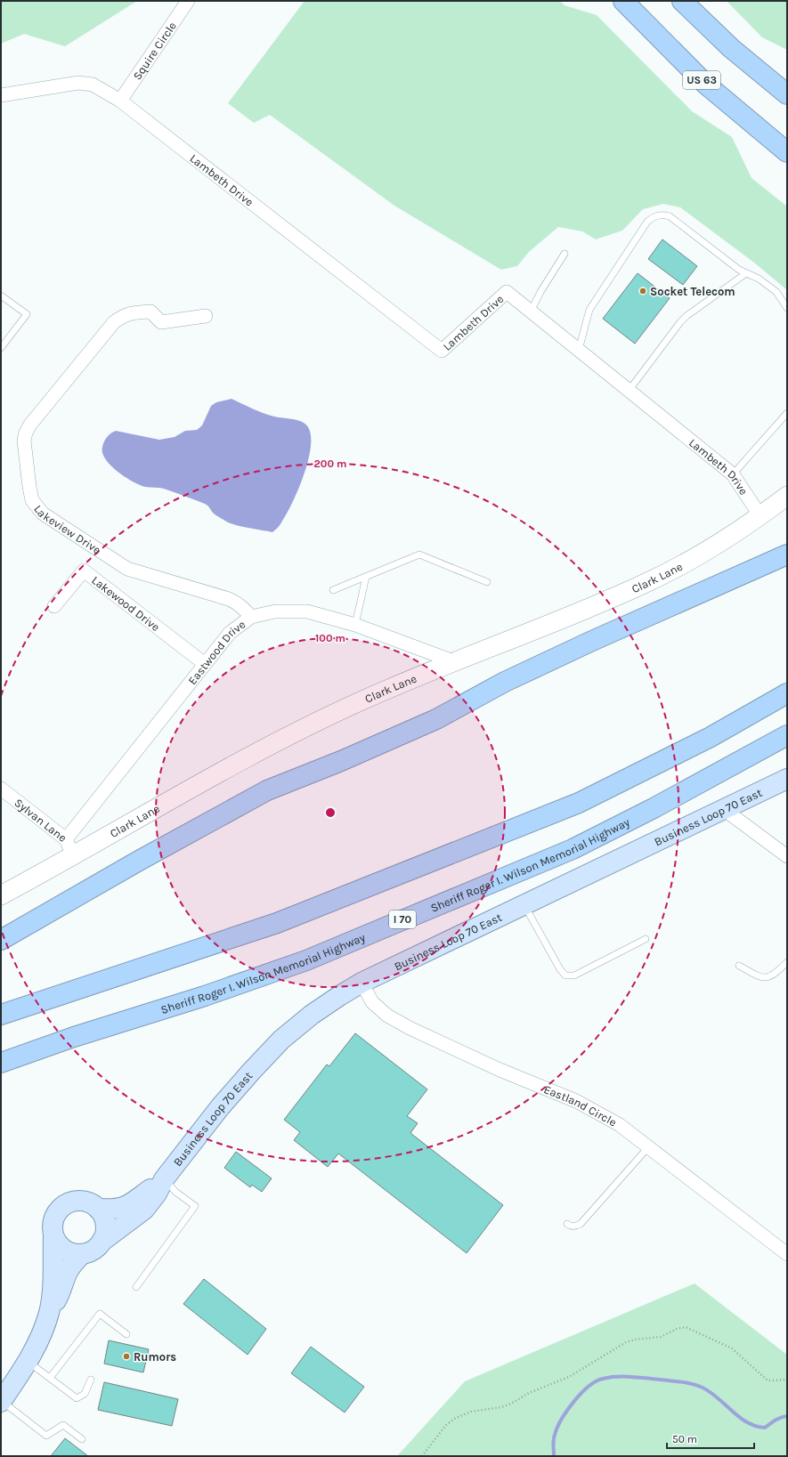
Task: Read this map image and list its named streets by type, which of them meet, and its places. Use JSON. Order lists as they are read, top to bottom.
{
  "streets": {
    "highway": ["US 63", "Sheriff Roger I. Wilson Memorial Highway", "I 70"],
    "main road": ["Business Loop 70 East"],
    "street": [
      "Squire Circle",
      "Lambeth Drive",
      "Lakeview Drive",
      "Clark Lane",
      "Lakewood Drive",
      "Eastwood Drive",
      "Sylvan Lane",
      "Eastland Circle"
    ]
  },
  "crossings": [
    ["Squire Circle", "Lambeth Drive"],
    ["Lambeth Drive", "Clark Lane"],
    ["Lakeview Drive", "Eastwood Drive"],
    ["Clark Lane", "Eastwood Drive"],
    ["Clark Lane", "Sylvan Lane"],
    ["Lakewood Drive", "Eastwood Drive"],
    ["Eastwood Drive", "Sylvan Lane"],
    ["Business Loop 70 East", "Eastland Circle"]
  ],
  "places": ["Socket Telecom", "Rumors"],
  "scale_bar": "50 m",
  "rings": ["200 m", "100 m"]
}
